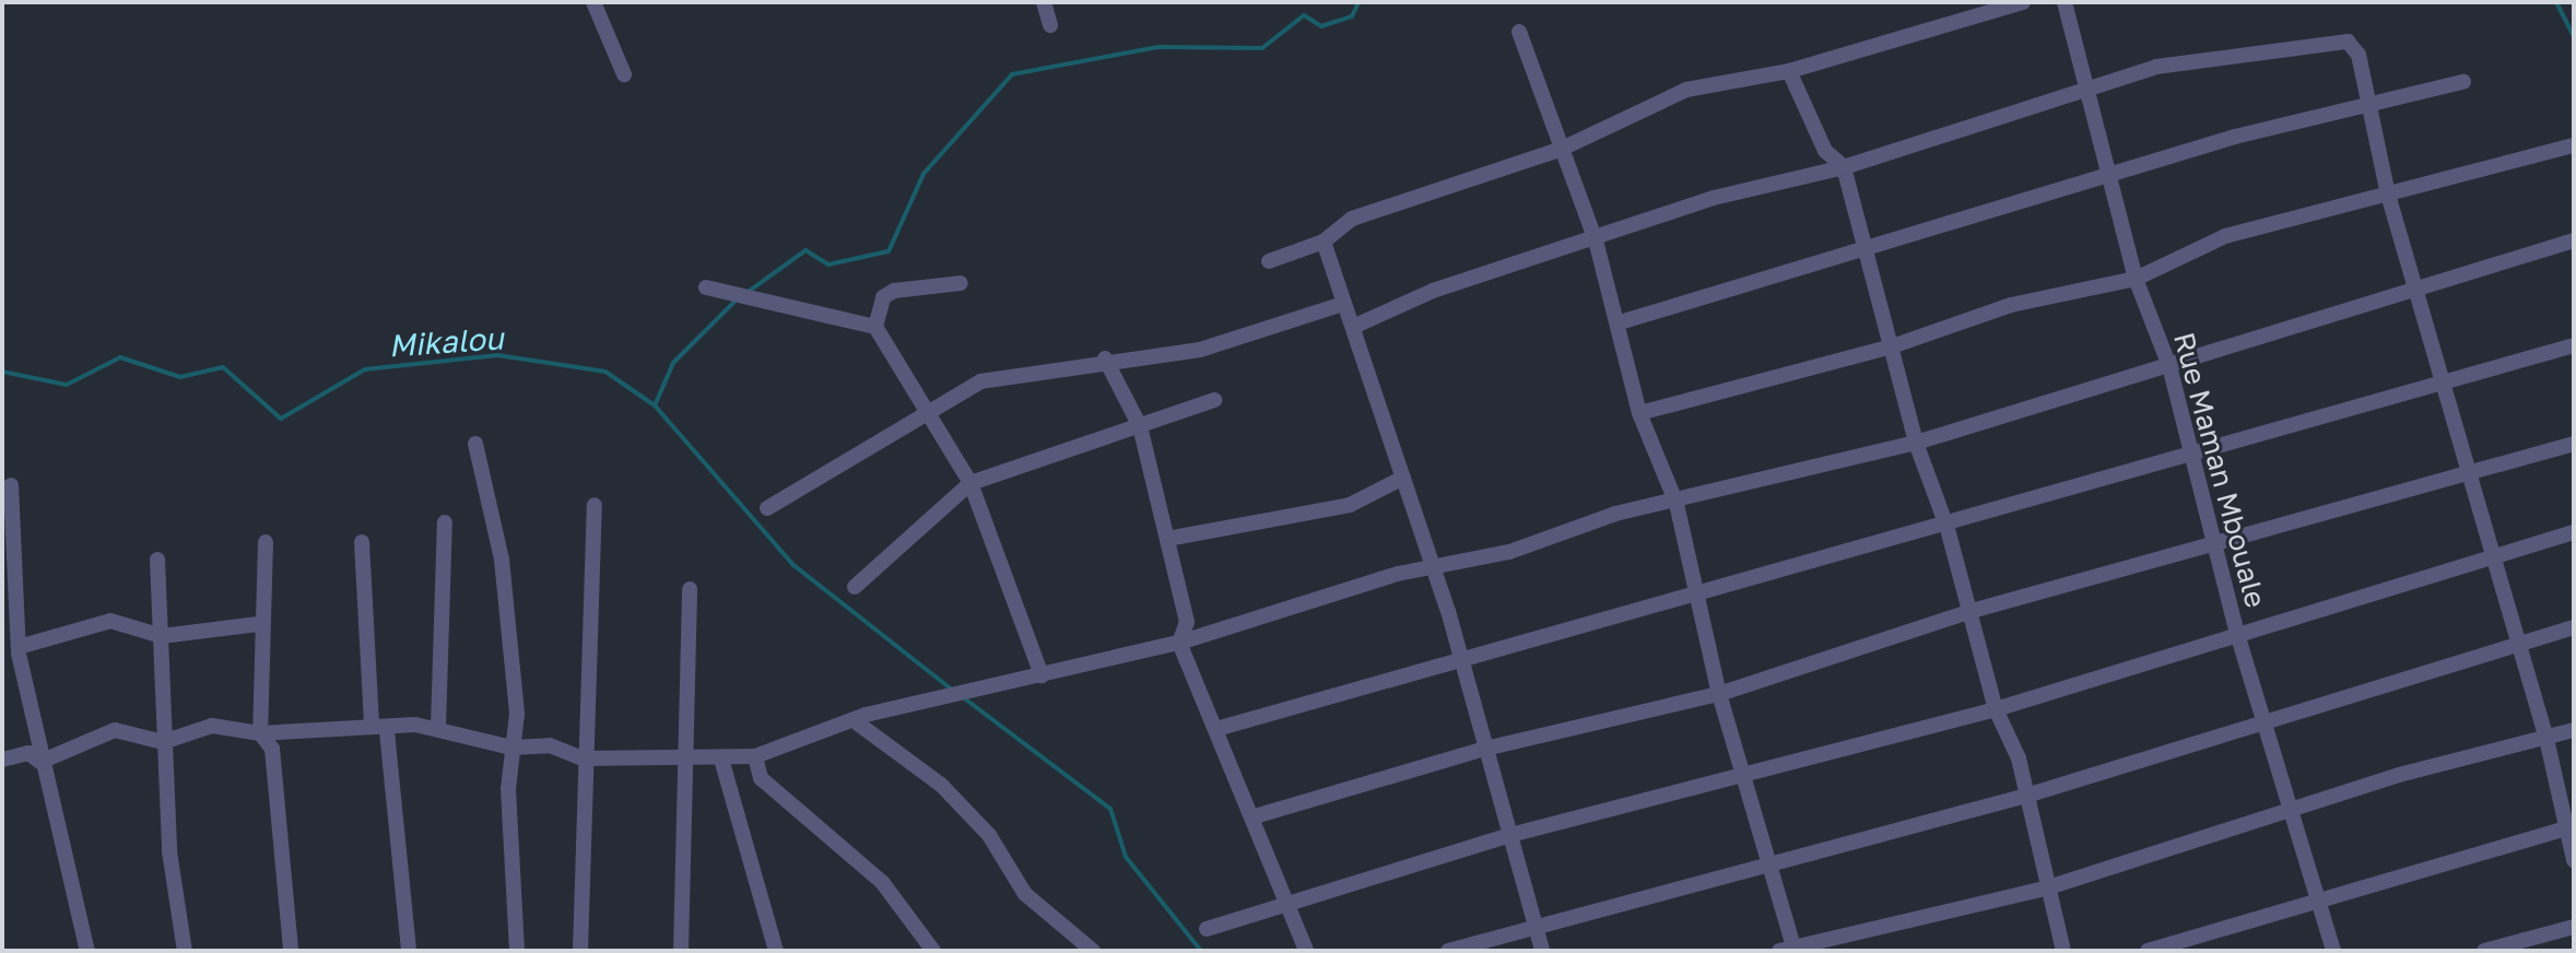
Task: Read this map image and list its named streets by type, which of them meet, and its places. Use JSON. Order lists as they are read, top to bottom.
{
  "streets": {
    "street": ["Rue Maman Mbouale"]
  },
  "water": ["Mikalou"]
}
